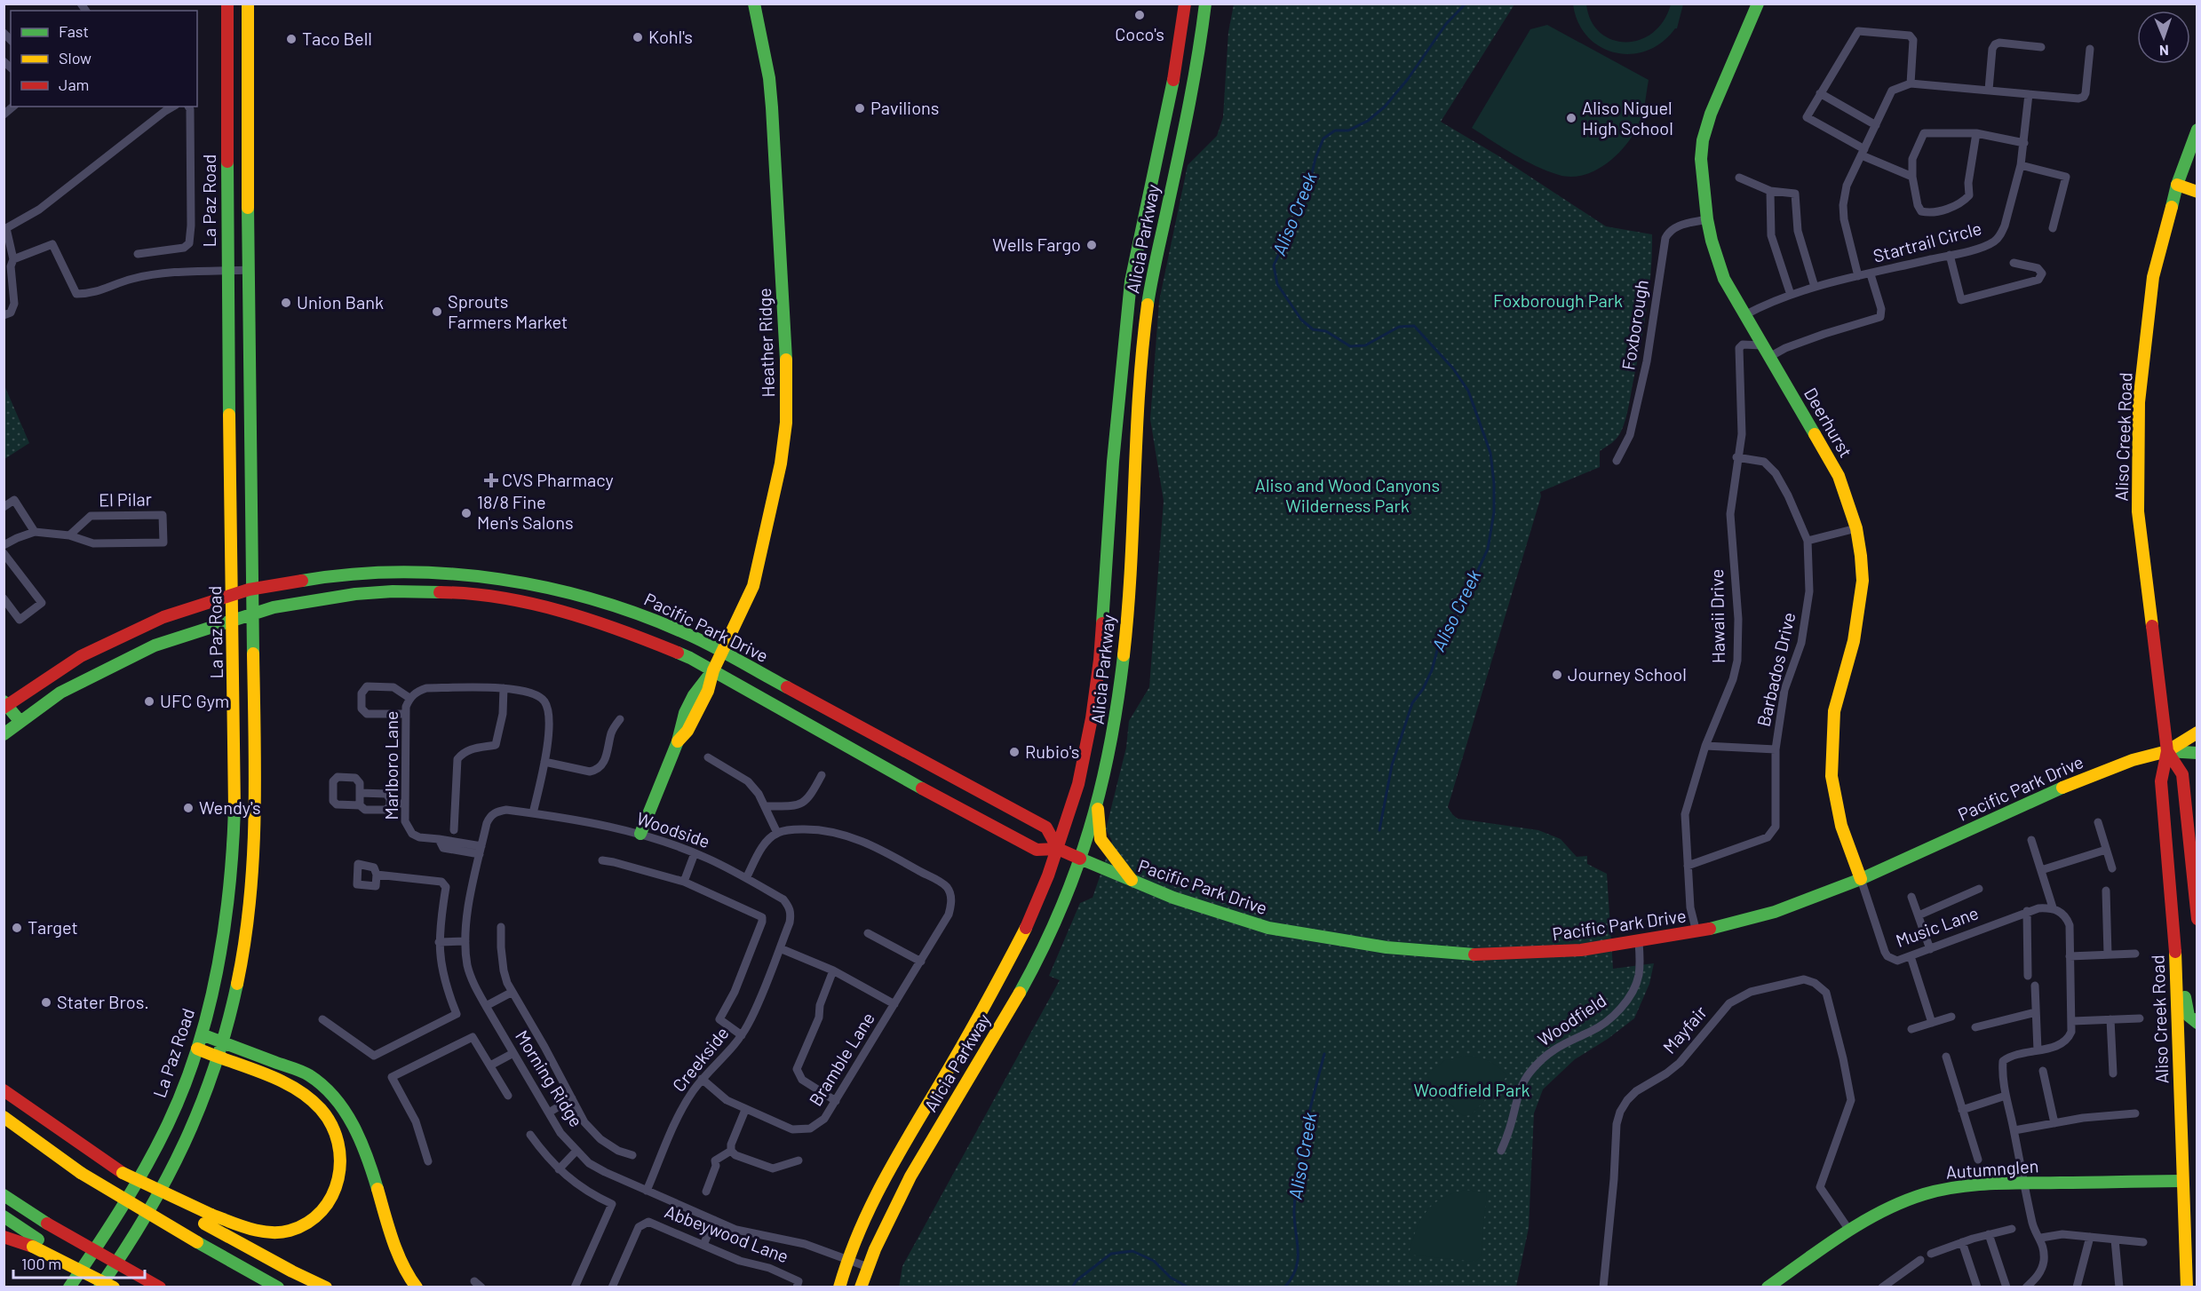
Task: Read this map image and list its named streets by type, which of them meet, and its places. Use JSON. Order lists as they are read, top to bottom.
{
  "streets": {
    "main road": [
      "La Paz Road",
      "Alicia Parkway",
      "Heather Ridge",
      "Deerhurst",
      "Aliso Creek Road",
      "Pacific Park Drive",
      "Autumnglen"
    ],
    "street": [
      "Startrail Circle",
      "Foxborough",
      "El Pilar",
      "Hawaii Drive",
      "Barbados Drive",
      "Marlboro Lane",
      "Woodside",
      "Music Lane",
      "Woodfield",
      "Mayfair",
      "Creekside",
      "Bramble Lane",
      "Morning Ridge",
      "Abbeywood Lane"
    ]
  },
  "crossings": [
    ["La Paz Road", "Pacific Park Drive"],
    ["Alicia Parkway", "Pacific Park Drive"],
    ["Alicia Parkway", "Morning Ridge"],
    ["Startrail Circle", "Deerhurst"],
    ["Foxborough", "Deerhurst"],
    ["Heather Ridge", "Pacific Park Drive"],
    ["Heather Ridge", "Woodside"],
    ["Deerhurst", "Hawaii Drive"],
    ["Deerhurst", "Pacific Park Drive"],
    ["Deerhurst", "Music Lane"],
    ["Aliso Creek Road", "Pacific Park Drive"],
    ["Aliso Creek Road", "Autumnglen"],
    ["Hawaii Drive", "Pacific Park Drive"],
    ["Hawaii Drive", "Barbados Drive"],
    ["Pacific Park Drive", "Music Lane"],
    ["Pacific Park Drive", "Woodfield"],
    ["Marlboro Lane", "Morning Ridge"],
    ["Woodside", "Creekside"],
    ["Woodside", "Morning Ridge"],
    ["Mayfair", "Autumnglen"],
    ["Creekside", "Bramble Lane"],
    ["Creekside", "Morning Ridge"]
  ],
  "water": ["Aliso Creek"],
  "parks": ["Foxborough Park", "Aliso and Wood Canyons Wilderness Park", "Woodfield Park"],
  "places": {
    "other": [
      "Coco's",
      "Kohl's",
      "Taco Bell",
      "Pavilions",
      "Aliso Niguel High School",
      "Wells Fargo",
      "Union Bank",
      "Sprouts Farmers Market",
      "18/8 Fine Men's Salons",
      "Journey School",
      "UFC Gym",
      "Rubio's",
      "Wendy's",
      "Target",
      "Stater Bros."
    ],
    "health": ["CVS Pharmacy"]
  },
  "legend": ["Fast", "Slow", "Jam"],
  "scale_bar": "100 m",
  "north": "bottom"
}
